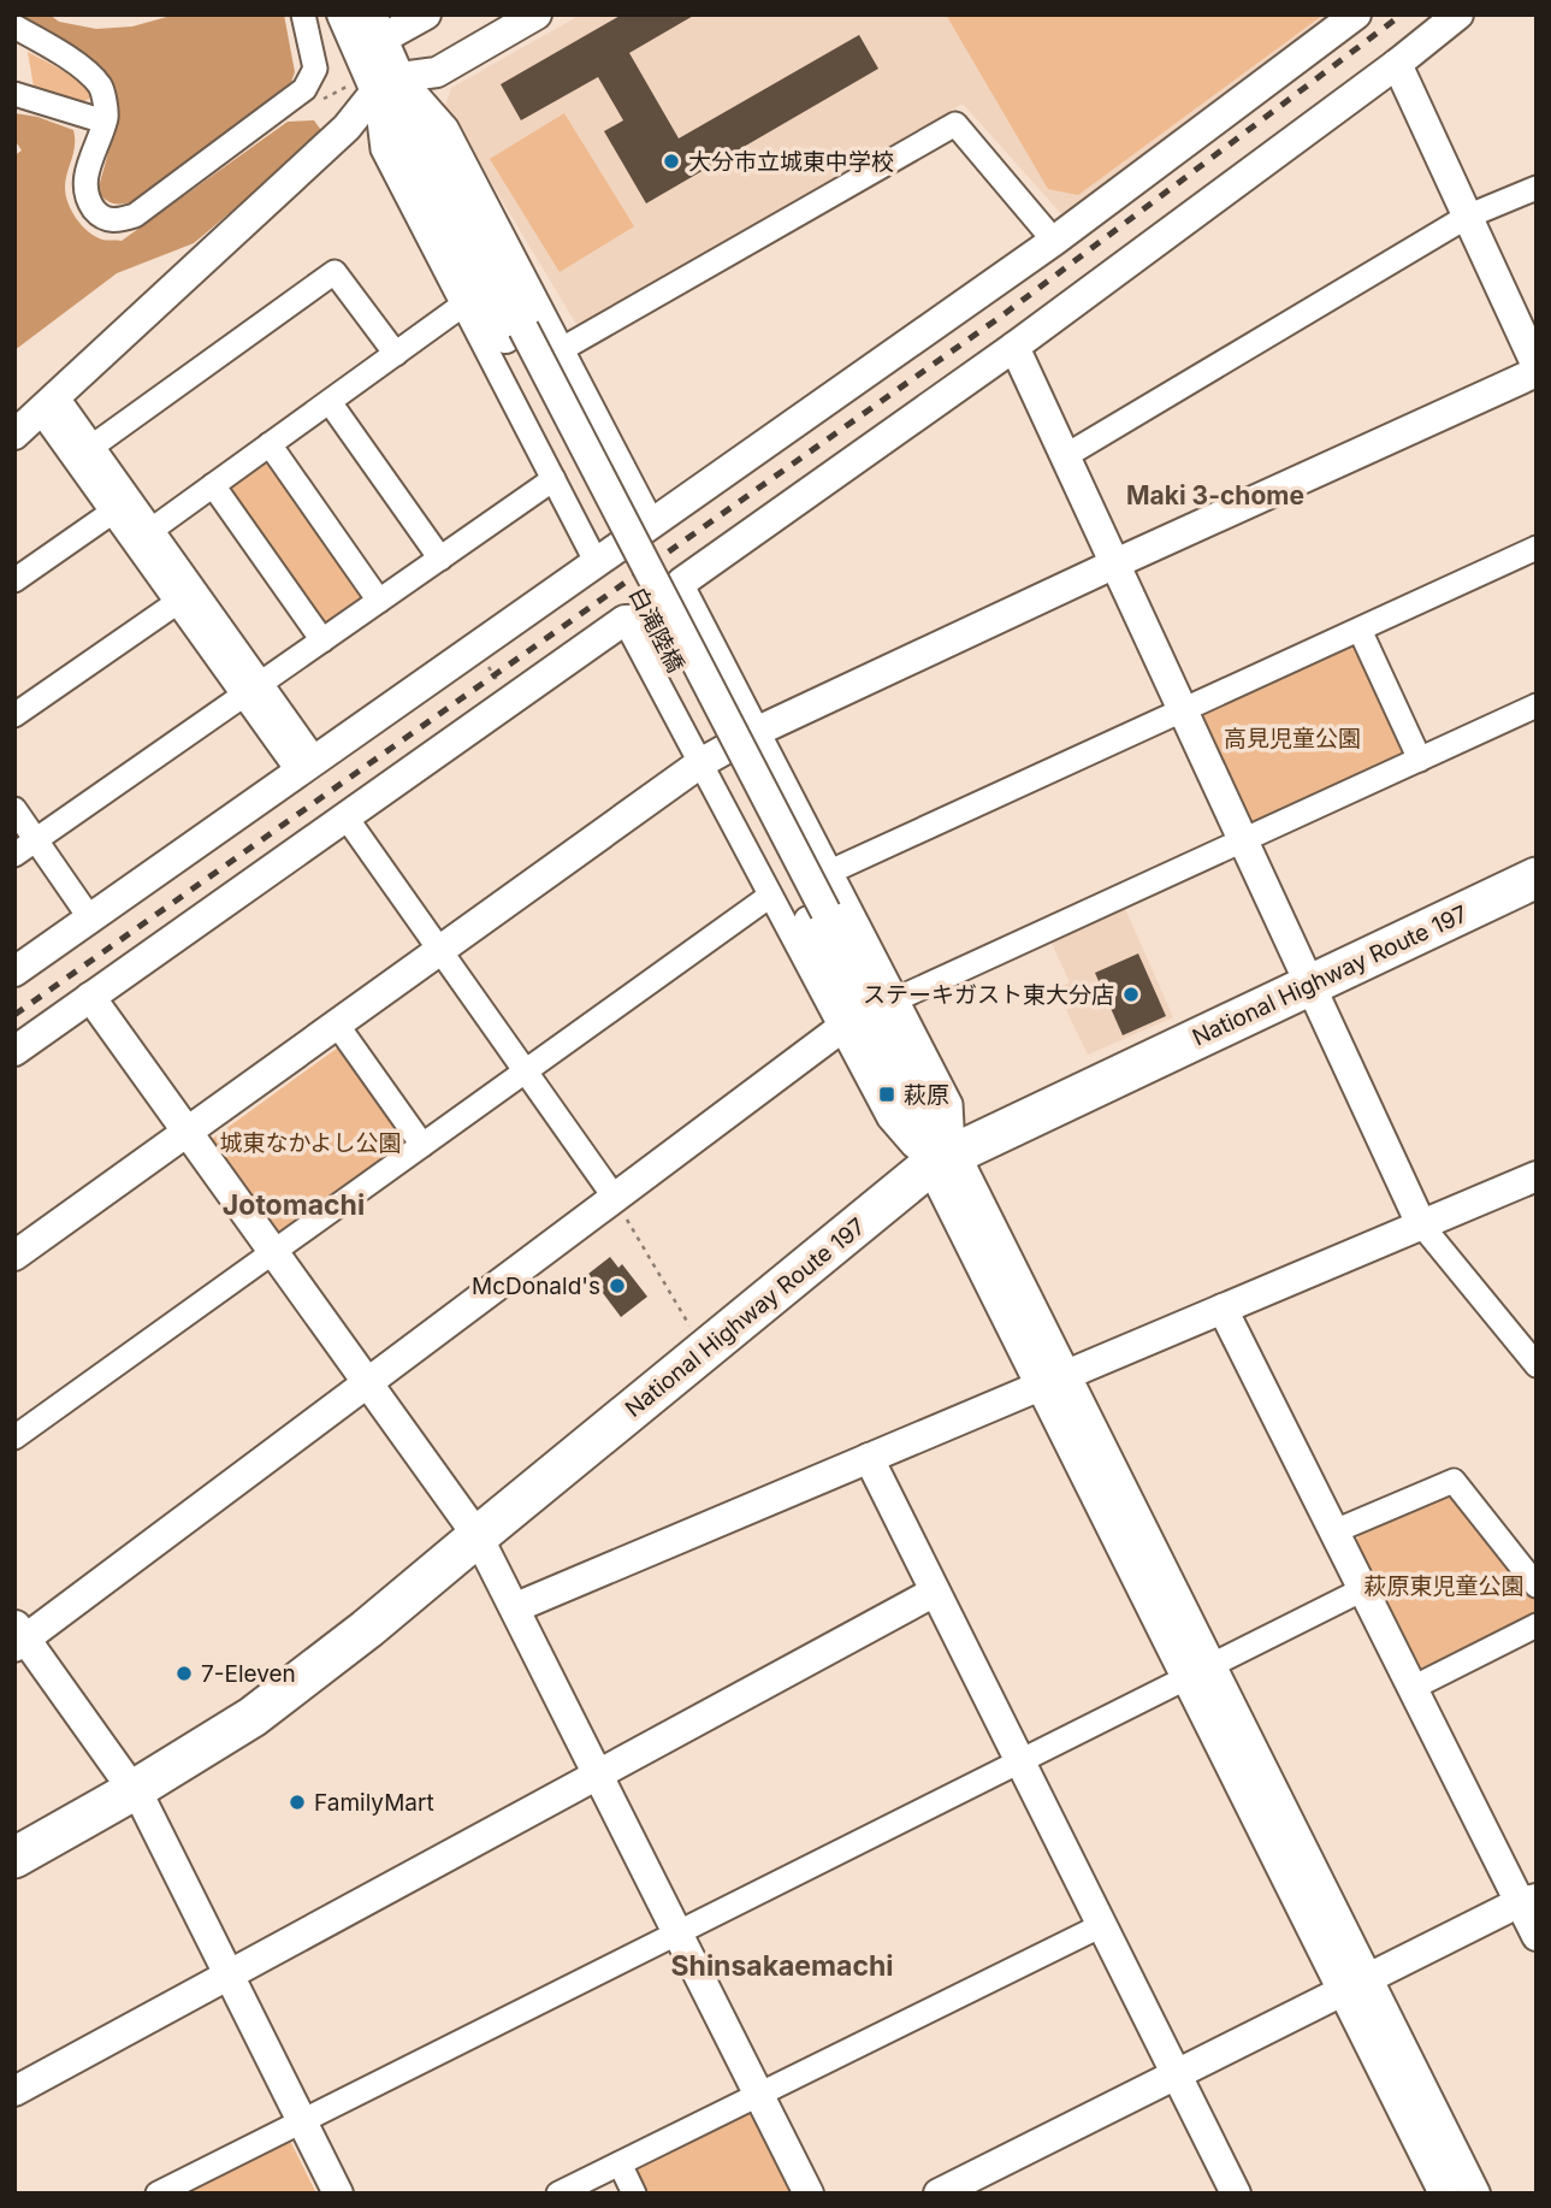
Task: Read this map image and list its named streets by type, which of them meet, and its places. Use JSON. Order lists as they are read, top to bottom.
{
  "streets": {
    "highway": ["National Highway Route 197"],
    "street": ["白滝陸橋"]
  },
  "crossings": [
    ["白滝陸橋", "National Highway Route 197"]
  ],
  "districts": ["Maki 3-chome", "Jotomachi", "Shinsakaemachi"],
  "parks": ["高見児童公園", "城東なかよし公園", "萩原東児童公園"],
  "places": {
    "other": [
      "大分市立城東中学校",
      "ステーキガスト東大分店",
      "McDonald's",
      "7-Eleven",
      "FamilyMart"
    ],
    "transit": ["萩原"]
  }
}
